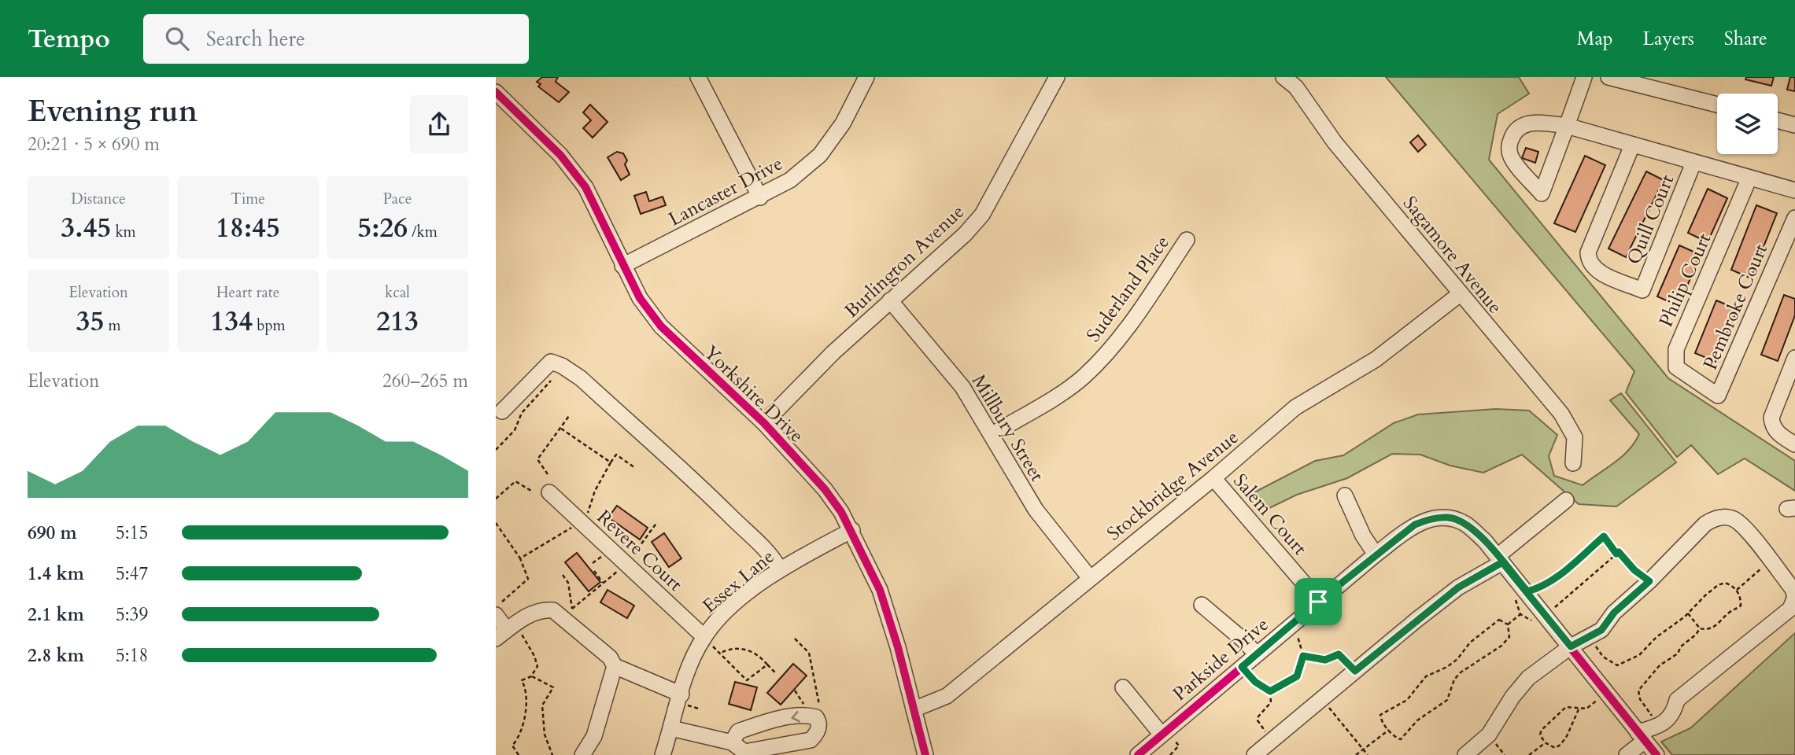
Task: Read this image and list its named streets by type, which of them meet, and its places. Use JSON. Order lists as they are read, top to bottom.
{
  "streets": {
    "street": [
      "Lancaster Drive",
      "Quill Court",
      "Sagamore Avenue",
      "Burlington Avenue",
      "Philip Court",
      "Suderland Place",
      "Pembroke Court",
      "Yorkshire Drive",
      "Millbury Street",
      "Stockbridge Avenue",
      "Salem Court",
      "Revere Court",
      "Essex Lane",
      "Parkside Drive"
    ]
  },
  "crossings": [
    ["Lancaster Drive", "Yorkshire Drive"],
    ["Sagamore Avenue", "Stockbridge Avenue"],
    ["Burlington Avenue", "Yorkshire Drive"],
    ["Burlington Avenue", "Millbury Street"],
    ["Philip Court", "Pembroke Court"],
    ["Suderland Place", "Millbury Street"],
    ["Yorkshire Drive", "Stockbridge Avenue"],
    ["Yorkshire Drive", "Essex Lane"],
    ["Millbury Street", "Stockbridge Avenue"],
    ["Stockbridge Avenue", "Salem Court"],
    ["Salem Court", "Parkside Drive"],
    ["Revere Court", "Essex Lane"]
  ],
  "page": {
    "header": "Tempo",
    "search": "Search here",
    "nav": ["Map", "Layers", "Share"],
    "heading": ["Evening run", "20:21 · 5 × 690 m"],
    "stats": [
      ["Distance", "3.45 km"],
      ["Time", "18:45"],
      ["Pace", "5:26 /km"],
      ["Elevation", "35 m"],
      ["Heart rate", "134 bpm"],
      ["kcal", "213"]
    ],
    "chart": ["Elevation", "260–265 m"],
    "list": [
      {
        "name": "690 m",
        "note": "5:15"
      },
      {
        "name": "1.4 km",
        "note": "5:47"
      },
      {
        "name": "2.1 km",
        "note": "5:39"
      },
      {
        "name": "2.8 km",
        "note": "5:18"
      }
    ]
  }
}
